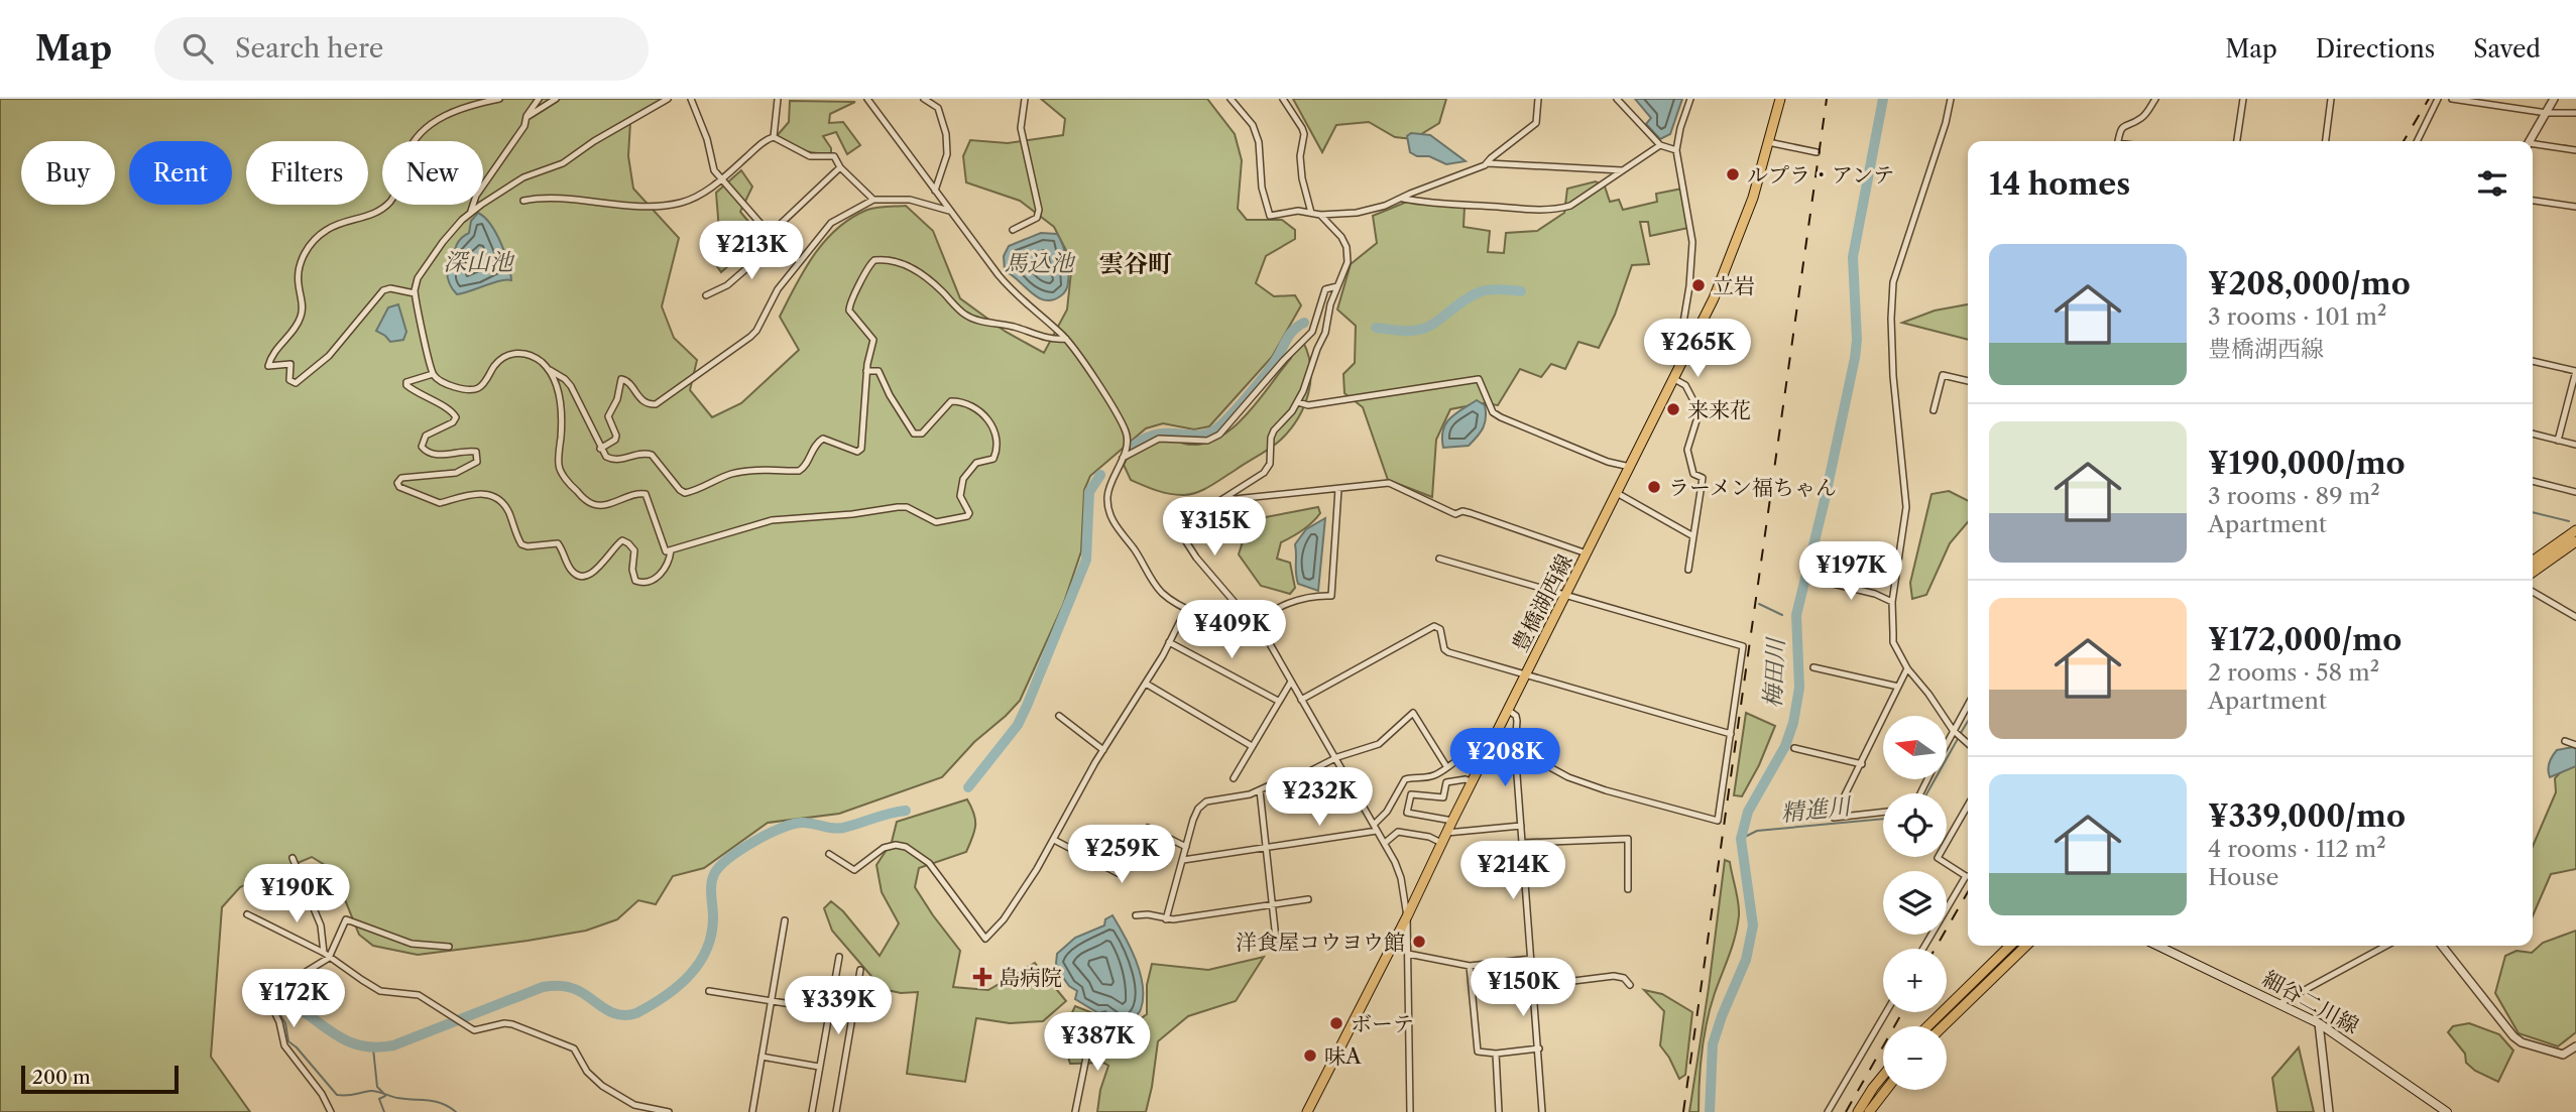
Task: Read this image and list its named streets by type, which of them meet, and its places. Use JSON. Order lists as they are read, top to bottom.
{
  "streets": {
    "main road": ["豊橋湖西線", "細谷二川線"]
  },
  "districts": ["雲谷町"],
  "water": [
    "深山池",
    "馬込池",
    "梅田川",
    "精進川"
  ],
  "places": {
    "other": [
      "ルプラ・アンテ",
      "立岩",
      "来来花",
      "ラーメン福ちゃん",
      "洋食屋コウヨウ館",
      "ボーテ",
      "味A"
    ],
    "health": ["島病院"]
  },
  "scale_bar": "200 m",
  "north": "left",
  "page": {
    "header": "Map",
    "search": "Search here",
    "nav": ["Map", "Directions", "Saved"],
    "chip": [
      "Buy",
      "Rent",
      "Filters",
      "New"
    ],
    "heading": "14 homes",
    "price": [
      "¥213K",
      "¥265K",
      "¥315K",
      "¥197K",
      "¥409K",
      "¥208K",
      "¥232K",
      "¥259K",
      "¥214K",
      "¥190K",
      "¥150K",
      "¥172K",
      "¥339K",
      "¥387K"
    ],
    "list": [
      {
        "name": "¥208,000/mo",
        "note": "3 rooms · 101 m² · 豊橋湖西線"
      },
      {
        "name": "¥190,000/mo",
        "note": "3 rooms · 89 m² · Apartment"
      },
      {
        "name": "¥172,000/mo",
        "note": "2 rooms · 58 m² · Apartment"
      },
      {
        "name": "¥339,000/mo",
        "note": "4 rooms · 112 m² · House"
      }
    ],
    "map_buttons": ["+", "−"],
    "scale": "200 m"
  }
}
